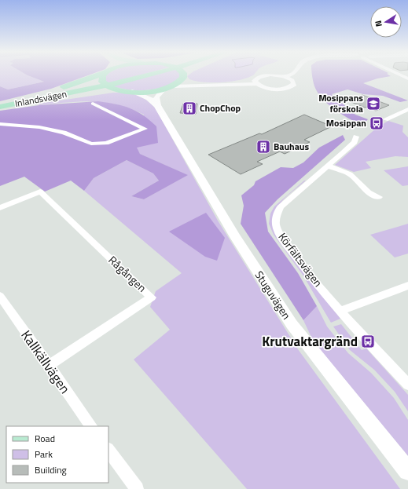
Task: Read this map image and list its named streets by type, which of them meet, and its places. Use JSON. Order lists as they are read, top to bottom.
{
  "streets": {
    "highway": ["Inlandsvägen"],
    "main road": ["Stuguvägen"],
    "street": ["Körfältsvägen", "Rågången", "Kallkällvägen"]
  },
  "crossings": [
    ["Rågången", "Kallkällvägen"]
  ],
  "places": {
    "school or university": ["Mosippans förskola"],
    "building": ["ChopChop", "Bauhaus"],
    "bus stop": ["Mosippan", "Krutvaktargränd"]
  },
  "legend": ["Road", "Park", "Building"],
  "north": "left"
}
